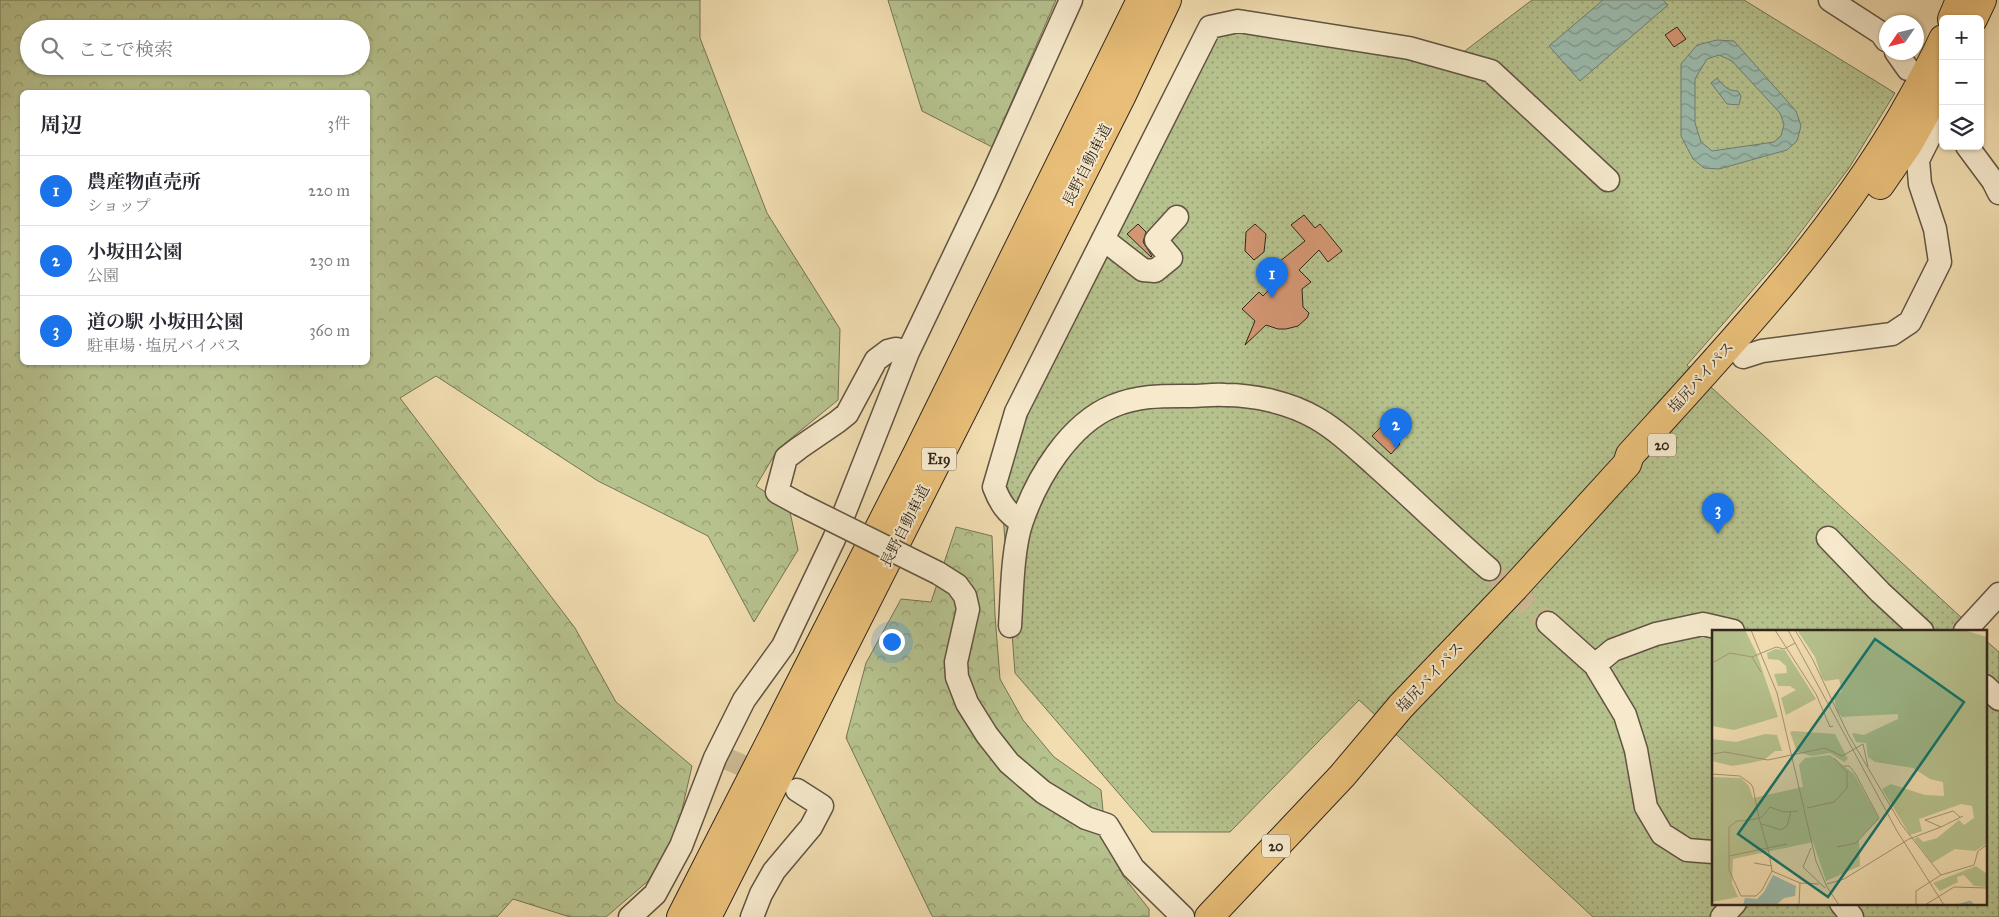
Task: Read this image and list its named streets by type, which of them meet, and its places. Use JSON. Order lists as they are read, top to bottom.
{
  "streets": {
    "highway": [
      "長野自動車道",
      "塩尻バイパス",
      "20",
      "E19"
    ]
  },
  "north": "bottom left",
  "page": {
    "map_buttons": ["+", "−"],
    "search": "ここで検索",
    "heading": ["周辺", "3件"],
    "list": [
      {
        "mark": "1",
        "name": "農産物直売所",
        "note": "ショップ",
        "value": "220 m"
      },
      {
        "mark": "2",
        "name": "小坂田公園",
        "note": "公園",
        "value": "230 m"
      },
      {
        "mark": "3",
        "name": "道の駅 小坂田公園",
        "note": "駐車場 · 塩尻バイパス",
        "value": "360 m"
      }
    ],
    "pins": ["1", "2", "3"]
  }
}
